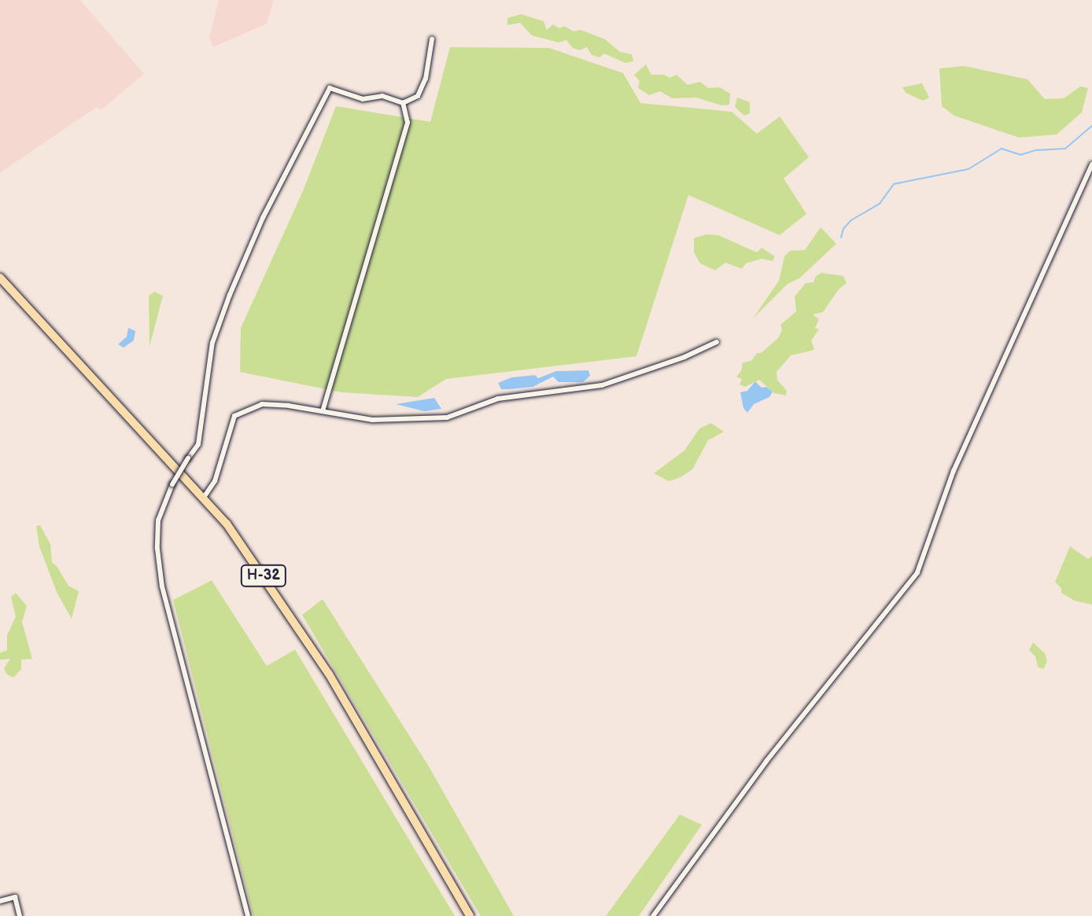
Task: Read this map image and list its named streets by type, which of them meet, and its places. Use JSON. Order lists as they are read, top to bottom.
{
  "streets": {
    "main road": ["Н-32"]
  }
}
